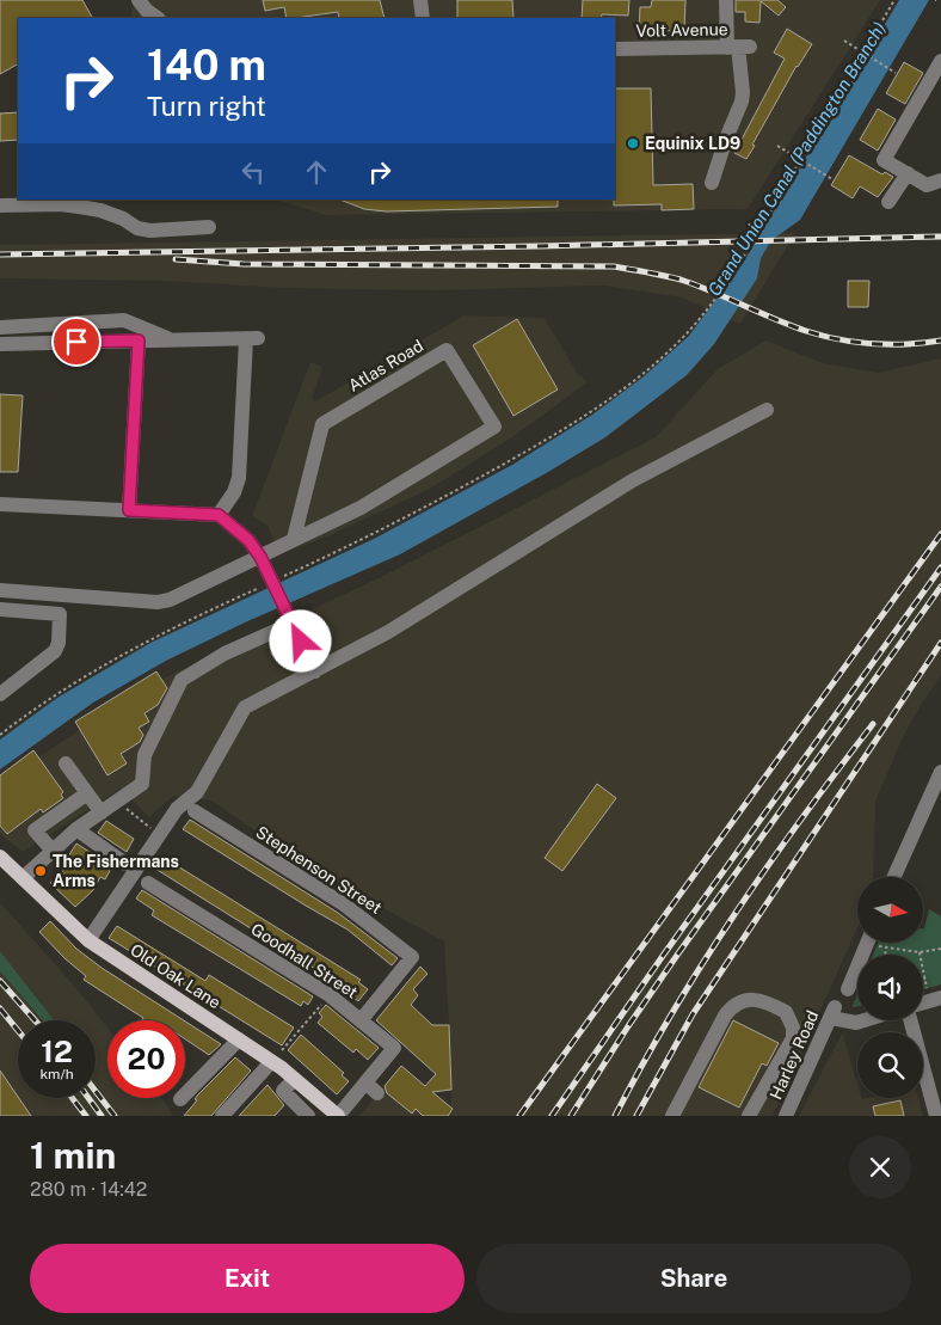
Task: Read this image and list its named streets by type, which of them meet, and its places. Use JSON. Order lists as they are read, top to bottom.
{
  "streets": {
    "main road": ["Old Oak Lane"],
    "street": [
      "Volt Avenue",
      "Atlas Road",
      "Stephenson Street",
      "Goodhall Street",
      "Harley Road"
    ]
  },
  "crossings": [
    ["Stephenson Street", "Goodhall Street"],
    ["Goodhall Street", "Old Oak Lane"]
  ],
  "water": ["Grand Union Canal (Paddington Branch)"],
  "places": ["Equinix LD9", "The Fishermans Arms"],
  "north": "right",
  "page": {
    "turn": ["140 m", "Turn right"],
    "speed": "12 km/h",
    "limit": "20",
    "heading": ["1 min", "280 m · 14:42"],
    "buttons": ["Exit", "Share"]
  }
}
